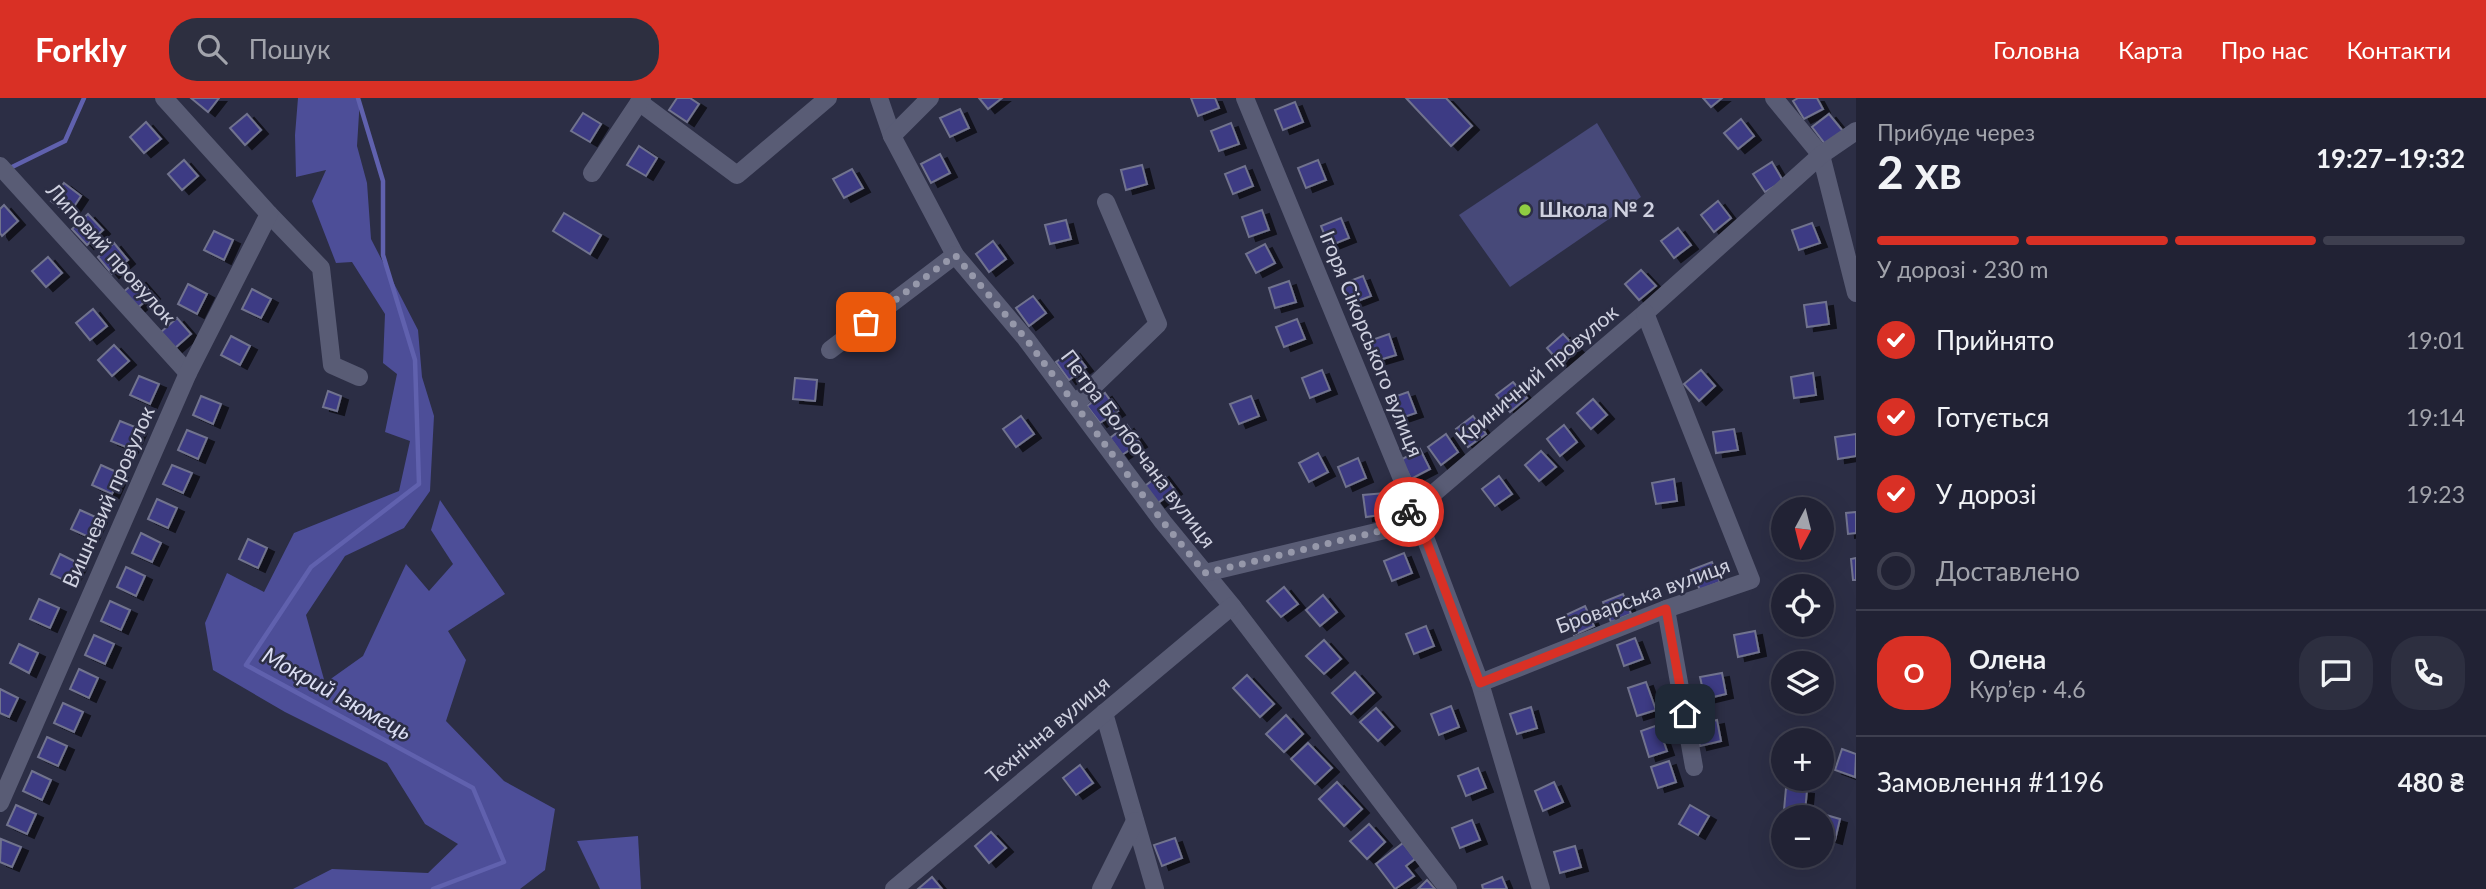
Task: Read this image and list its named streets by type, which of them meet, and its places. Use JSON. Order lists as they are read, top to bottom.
{
  "streets": {
    "street": [
      "Липовий провулок",
      "Ігоря Сікорського вулиця",
      "Криничний провулок",
      "Петра Болбочана вулиця",
      "Вишневий провулок",
      "Броварська вулиця",
      "Технічна вулиця"
    ]
  },
  "crossings": [
    ["Липовий провулок", "Вишневий провулок"],
    ["Ігоря Сікорського вулиця", "Криничний провулок"],
    ["Ігоря Сікорського вулиця", "Броварська вулиця"],
    ["Криничний провулок", "Петра Болбочана вулиця"],
    ["Криничний провулок", "Броварська вулиця"],
    ["Петра Болбочана вулиця", "Технічна вулиця"]
  ],
  "water": ["Мокрий Ізюмець"],
  "places": ["Школа № 2"],
  "north": "bottom",
  "page": {
    "header": "Forkly",
    "search": "Пошук",
    "nav": [
      "Головна",
      "Карта",
      "Про нас",
      "Контакти"
    ],
    "heading": ["2 хв", "Прибуде через", "19:27–19:32"],
    "panel": [
      "Олена",
      "Кур’єр · 4.6",
      "Замовлення #1196",
      "480 ₴"
    ],
    "bar": "У дорозі · 230 m",
    "list": [
      ["Прийнято", "19:01"],
      ["Готується", "19:14"],
      ["У дорозі", "19:23"],
      "Доставлено"
    ],
    "map_buttons": ["+", "−"],
    "round": "О"
  }
}
